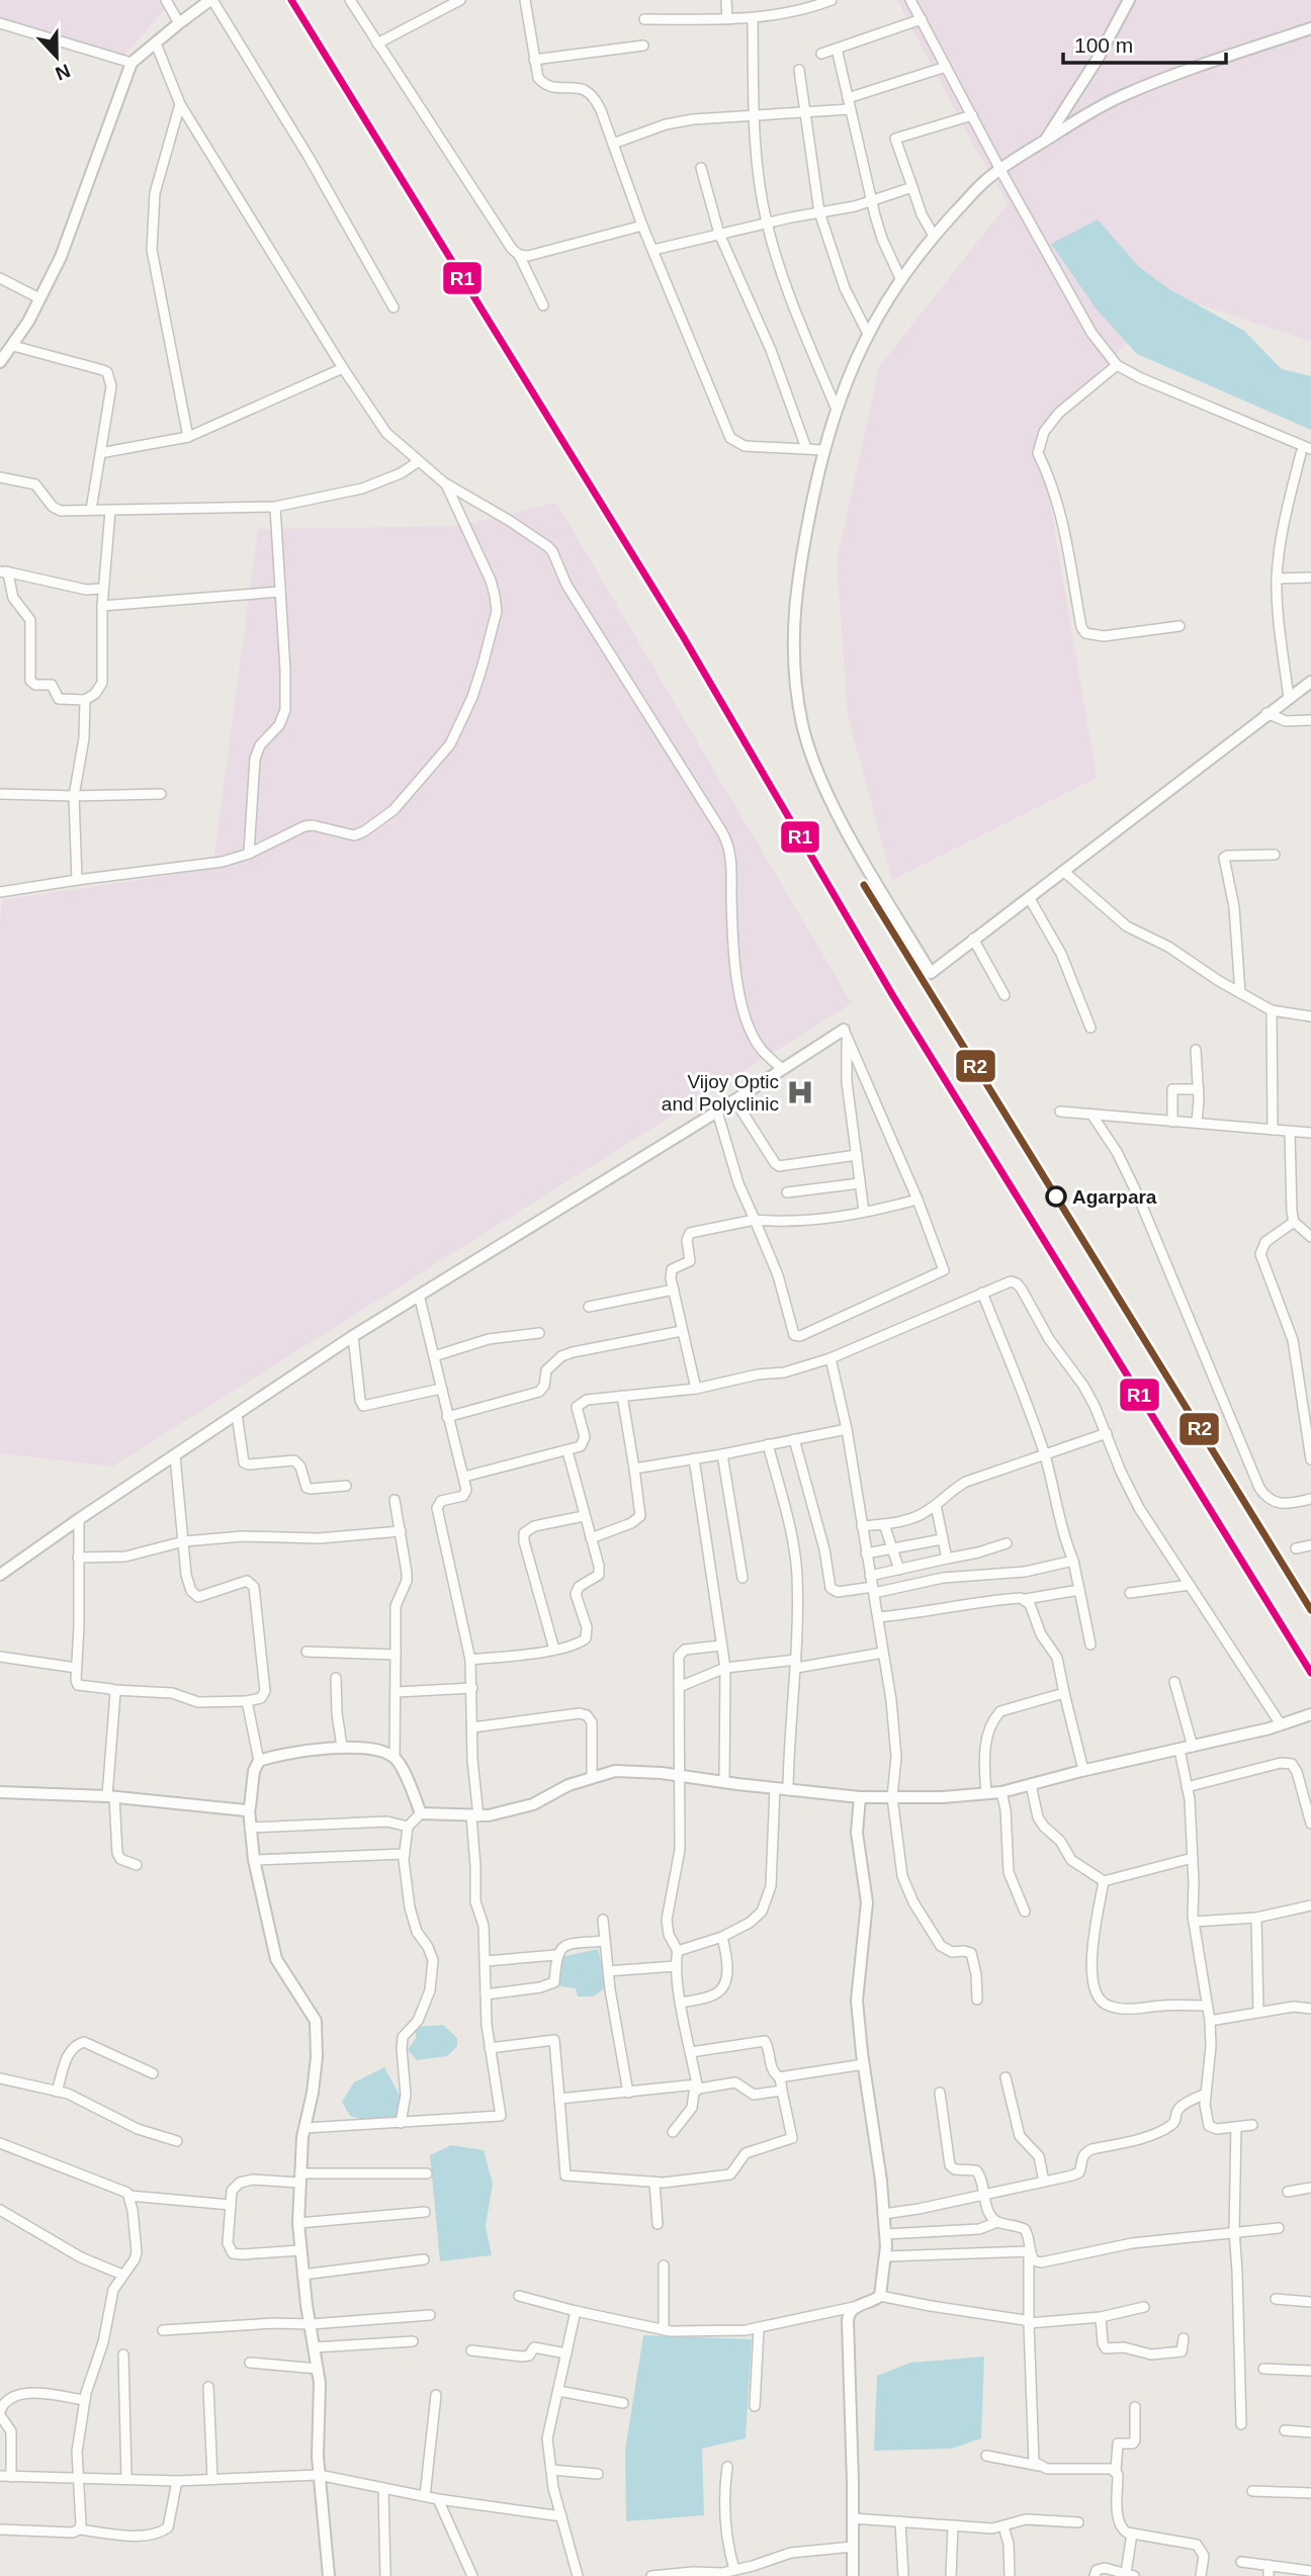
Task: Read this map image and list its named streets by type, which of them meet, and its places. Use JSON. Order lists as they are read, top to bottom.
{
  "places": {
    "hospital": ["Vijoy Optic and Polyclinic"],
    "other": ["Agarpara"]
  },
  "lines": ["transit line R1", "transit line R2"],
  "scale_bar": "100 m",
  "north": "bottom"
}
